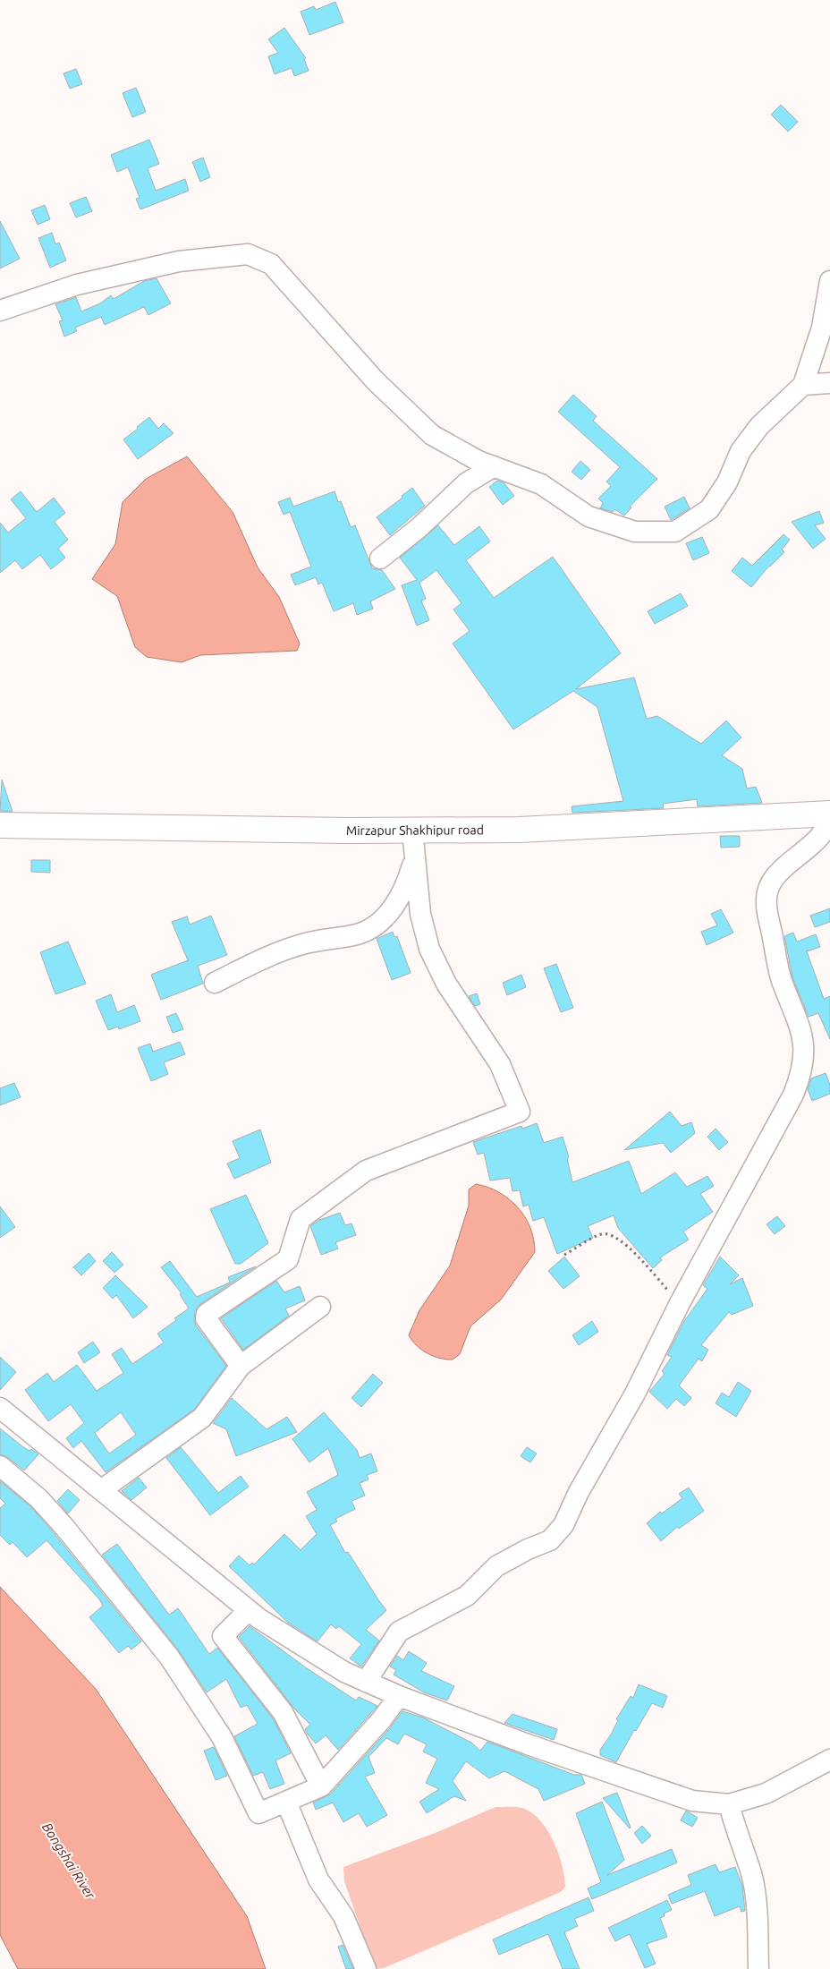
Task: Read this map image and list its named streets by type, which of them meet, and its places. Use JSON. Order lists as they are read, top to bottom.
{
  "streets": {
    "main road": ["Mirzapur Shakhipur road"]
  },
  "water": ["Bongshai River"]
}
